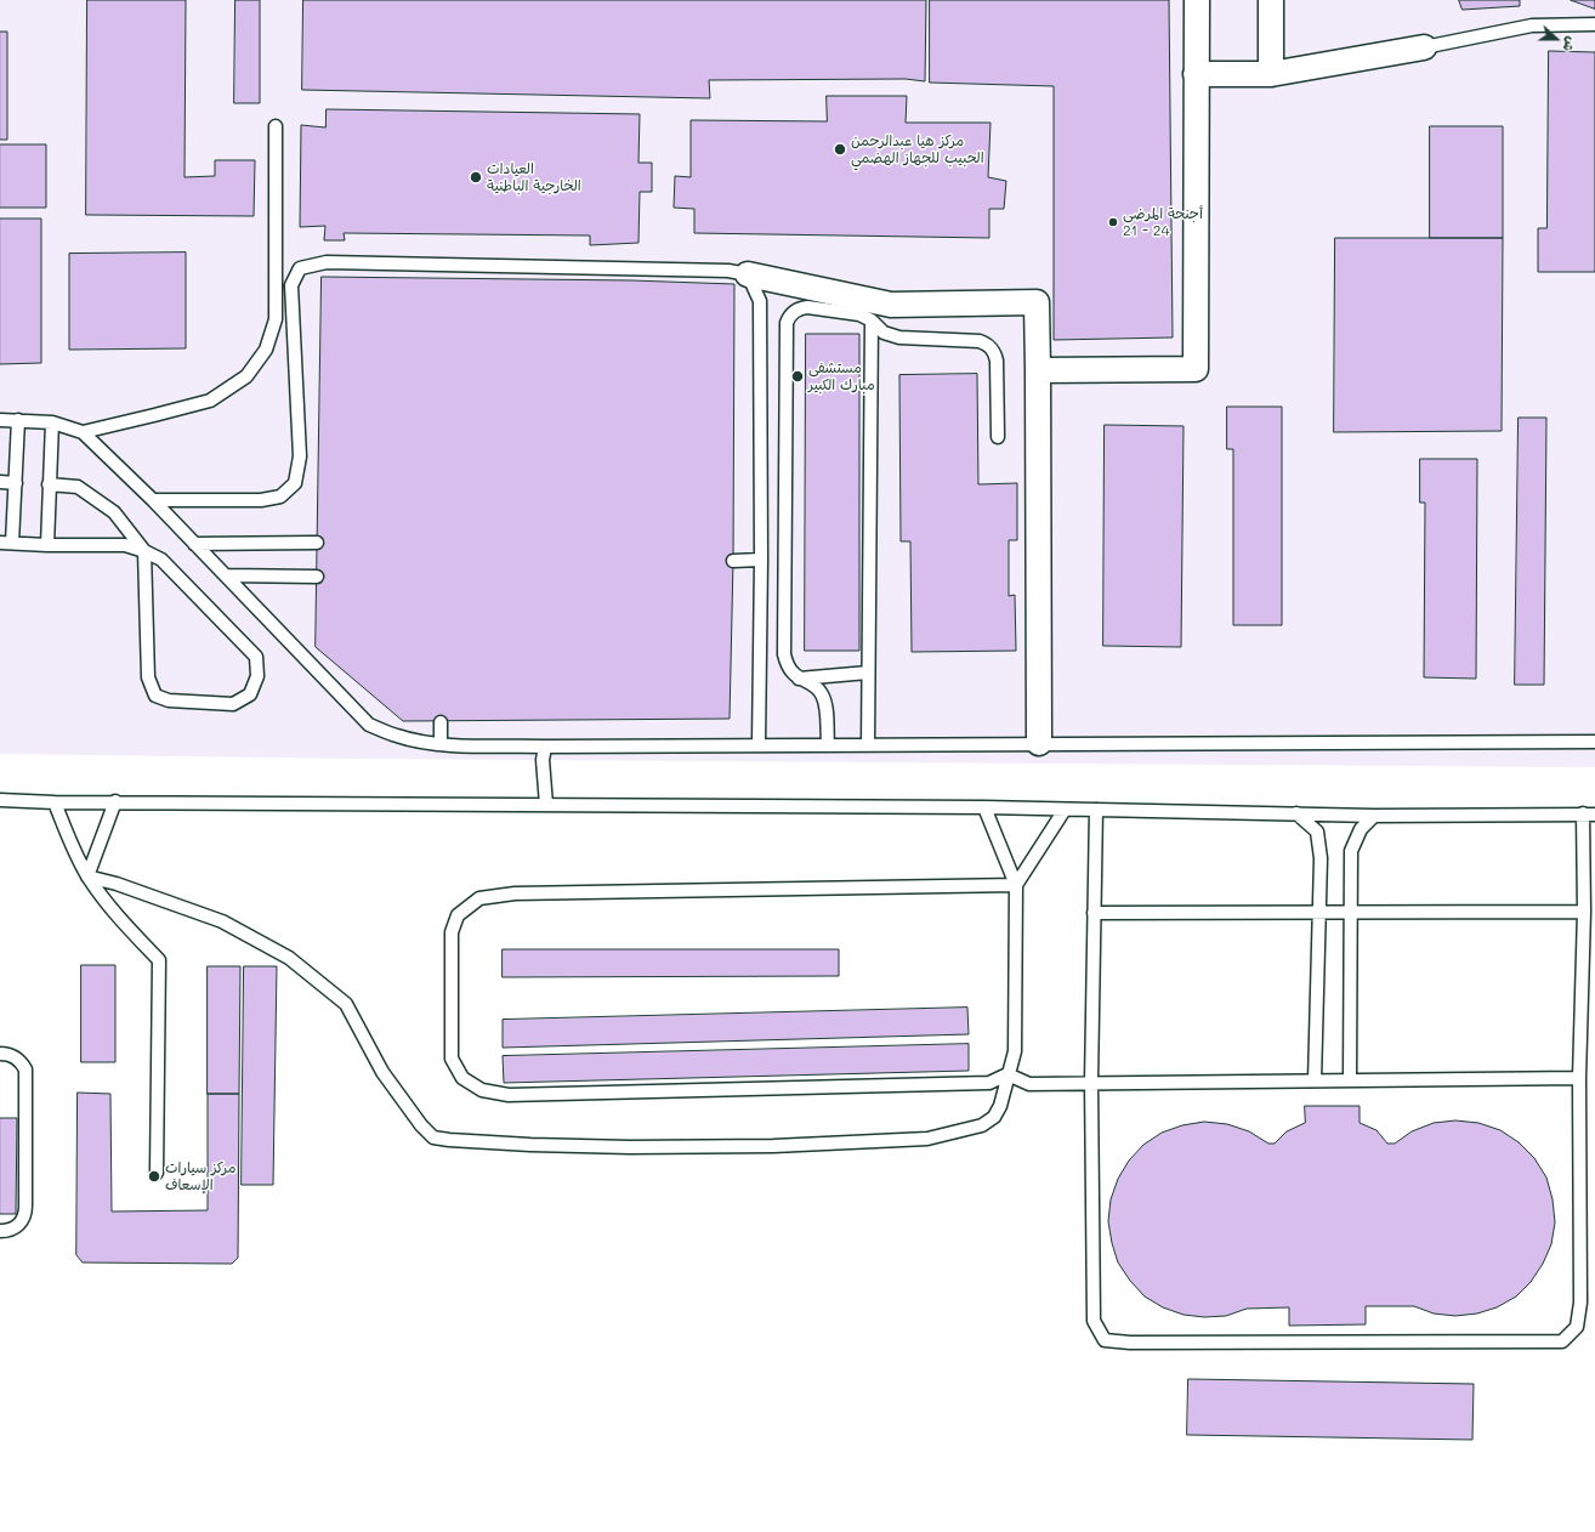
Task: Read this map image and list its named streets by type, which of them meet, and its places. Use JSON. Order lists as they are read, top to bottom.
{
  "places": [
    "مركز هيا عبدالرحمن الحبيب للجهاز الهضمي",
    "العيادات الخارجية الباطنية",
    "أجنحة المرضى 21 - 24",
    "مستشفى مبارك الكبير",
    "مركز سيارات الإسعاف"
  ],
  "north": "right"
}
